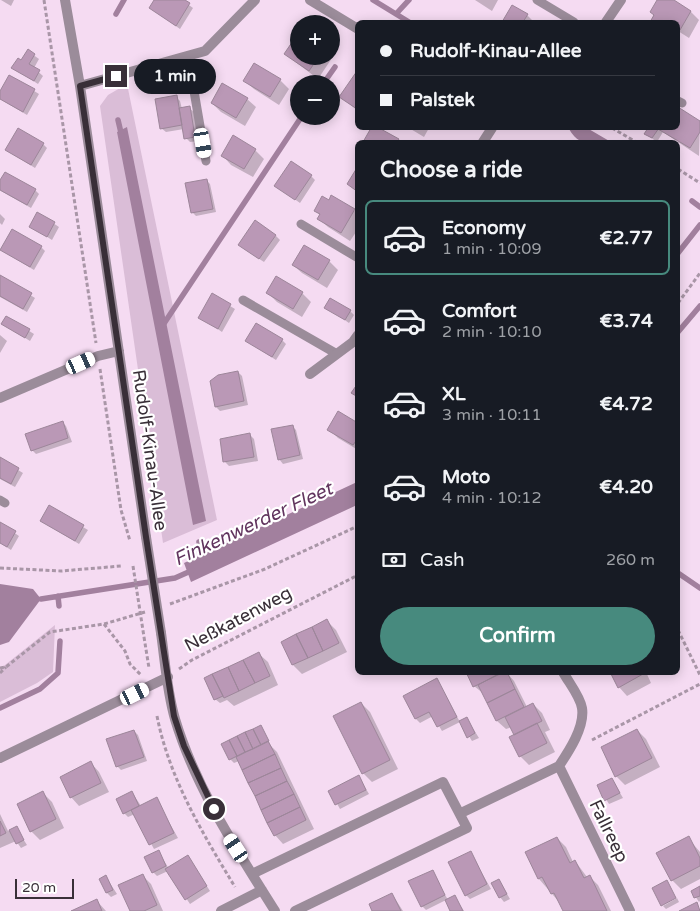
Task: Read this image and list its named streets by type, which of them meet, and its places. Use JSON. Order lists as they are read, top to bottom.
{
  "streets": {
    "street": ["Rudolf-Kinau-Allee", "Fallreep"],
    "path": ["Neßkatenweg"]
  },
  "crossings": [
    ["Rudolf-Kinau-Allee", "Neßkatenweg"]
  ],
  "water": ["Finkenwerder Fleet"],
  "scale_bar": "20 m",
  "page": {
    "map_buttons": ["+", "−"],
    "banner": ["Rudolf-Kinau-Allee", "Palstek"],
    "bubble": "1 min",
    "heading": "Choose a ride",
    "list": [
      {
        "name": "Economy",
        "note": "1 min · 10:09",
        "value": "€2.77"
      },
      {
        "name": "Comfort",
        "note": "2 min · 10:10",
        "value": "€3.74"
      },
      {
        "name": "XL",
        "note": "3 min · 10:11",
        "value": "€4.72"
      },
      {
        "name": "Moto",
        "note": "4 min · 10:12",
        "value": "€4.20"
      }
    ],
    "pay": ["Cash", "260 m"],
    "buttons": "Confirm",
    "scale": "20 m"
  }
}
